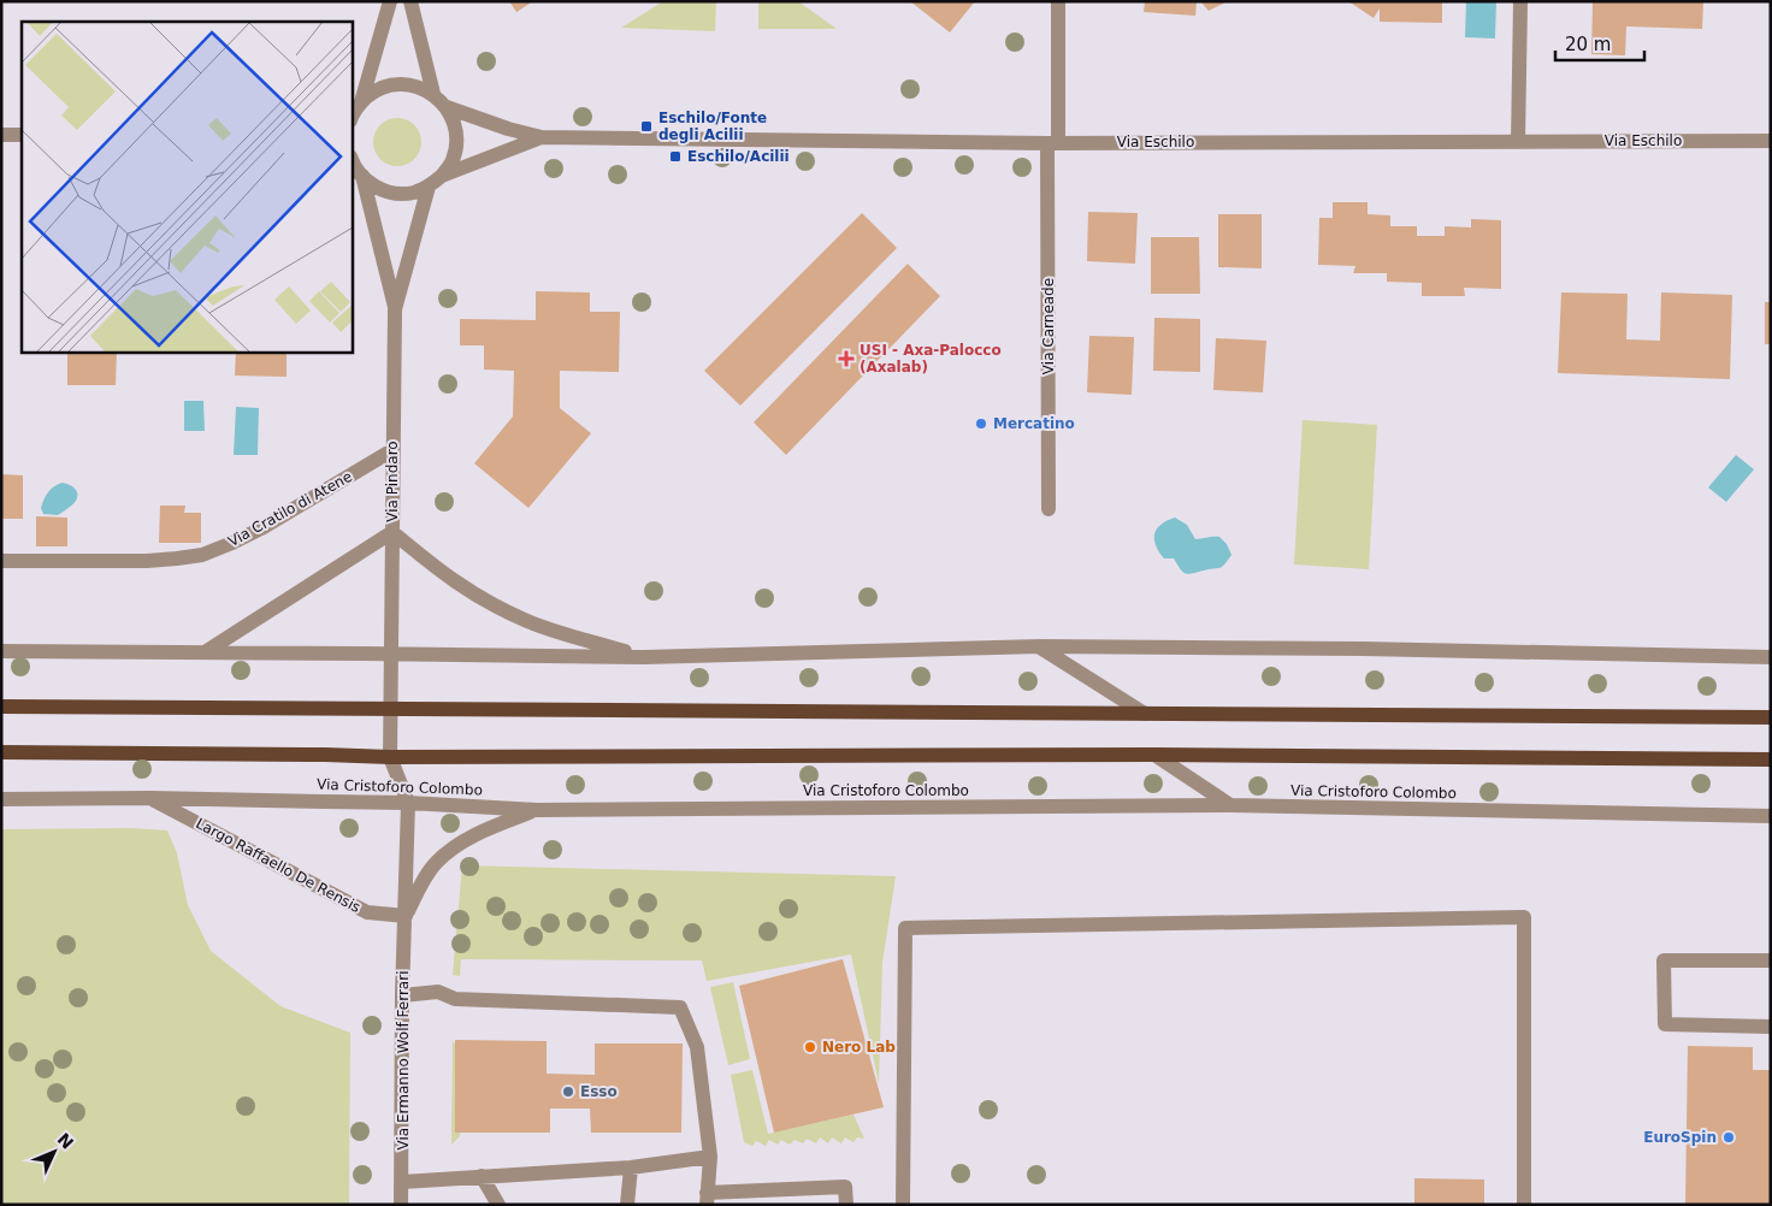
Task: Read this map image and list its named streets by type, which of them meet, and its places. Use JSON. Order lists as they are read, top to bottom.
{
  "streets": {
    "main road": ["Via Cristoforo Colombo"],
    "street": [
      "Via Eschilo",
      "Via Carneade",
      "Via Pindaro",
      "Via Cratilo di Atene",
      "Largo Raffaello De Rensis",
      "Via Ermanno Wolf Ferrari"
    ]
  },
  "crossings": [
    ["Via Eschilo", "Via Carneade"],
    ["Via Pindaro", "Via Cratilo di Atene"],
    ["Via Pindaro", "Via Cristoforo Colombo"],
    ["Via Cristoforo Colombo", "Largo Raffaello De Rensis"],
    ["Largo Raffaello De Rensis", "Via Ermanno Wolf Ferrari"]
  ],
  "places": {
    "transit": ["Eschilo/Fonte degli Acilii", "Eschilo/Acilii"],
    "health": ["USI - Axa-Palocco (Axalab)"],
    "other": [
      "Mercatino",
      "Nero Lab",
      "Esso",
      "EuroSpin"
    ]
  },
  "scale_bar": "20 m",
  "north": "top right"
}
